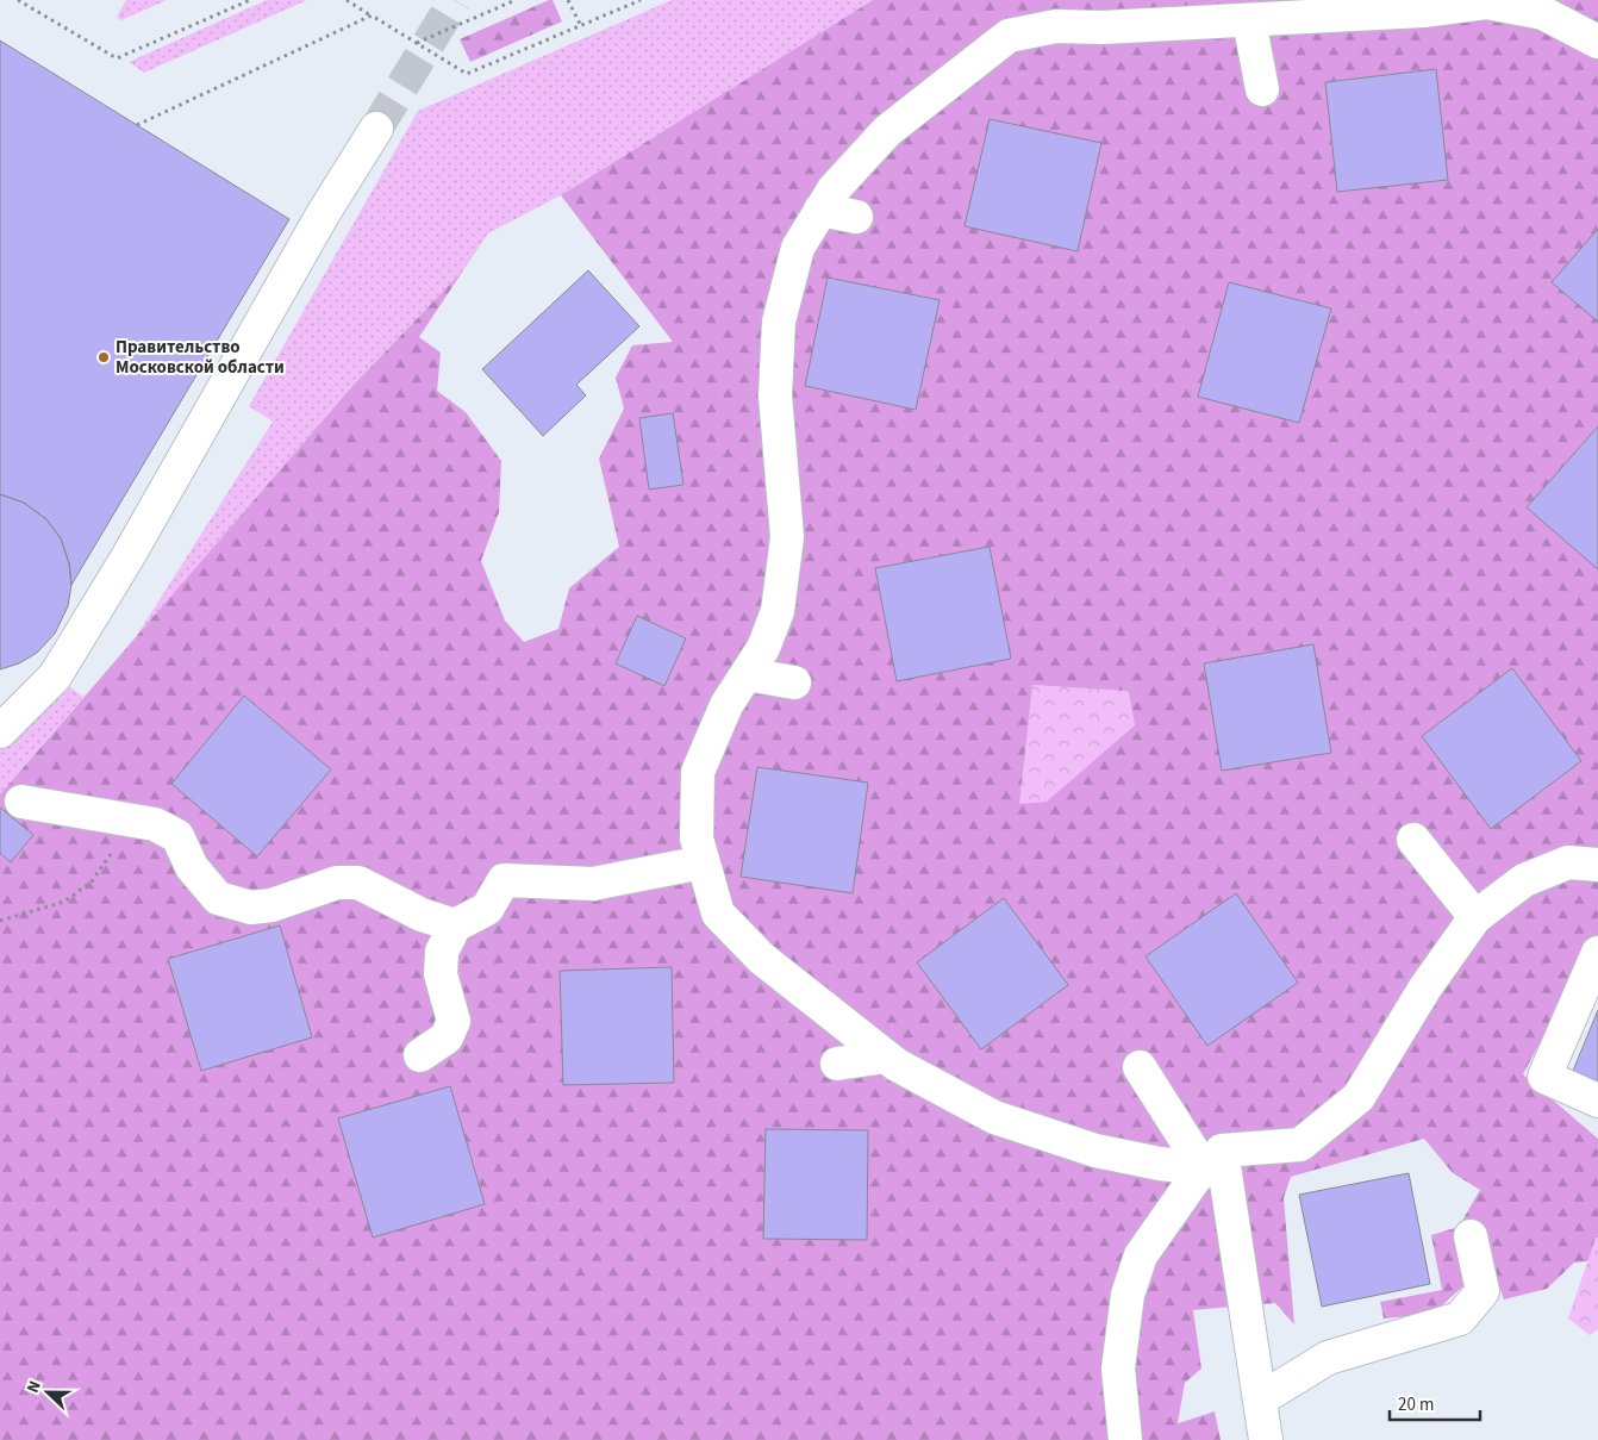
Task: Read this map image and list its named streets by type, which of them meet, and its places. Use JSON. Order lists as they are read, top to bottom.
{
  "places": ["Правительство Московской области"],
  "scale_bar": "20 m",
  "north": "left"
}
